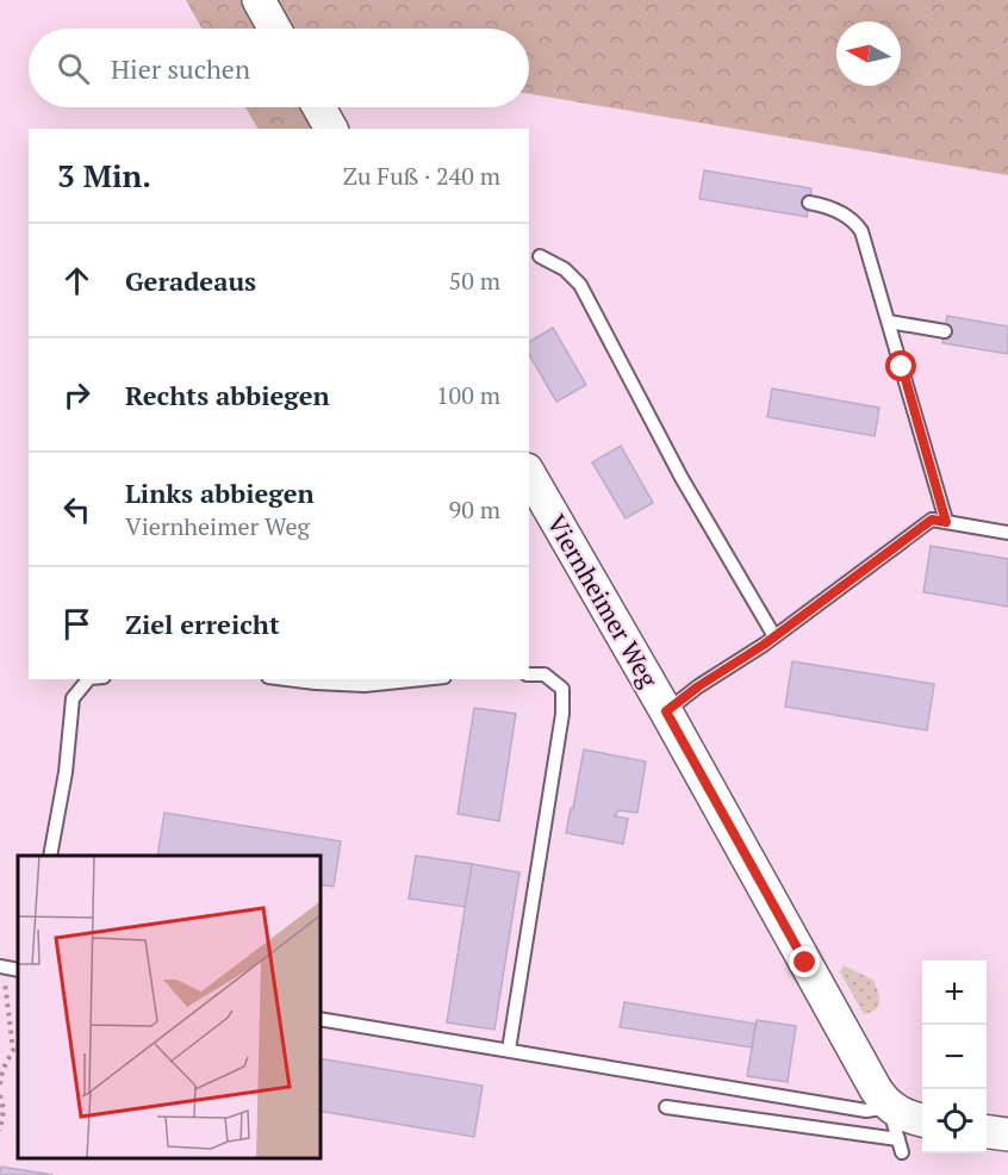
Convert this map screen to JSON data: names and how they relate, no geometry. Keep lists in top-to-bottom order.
{
  "streets": {
    "street": ["Viernheimer Weg"]
  },
  "north": "left",
  "page": {
    "search": "Hier suchen",
    "heading": ["3 Min.", "Zu Fuß · 240 m"],
    "list": [
      ["Geradeaus", "50 m"],
      ["Rechts abbiegen", "100 m"],
      ["Links abbiegen", "Viernheimer Weg", "90 m"],
      "Ziel erreicht"
    ],
    "map_buttons": ["+", "−"]
  }
}
